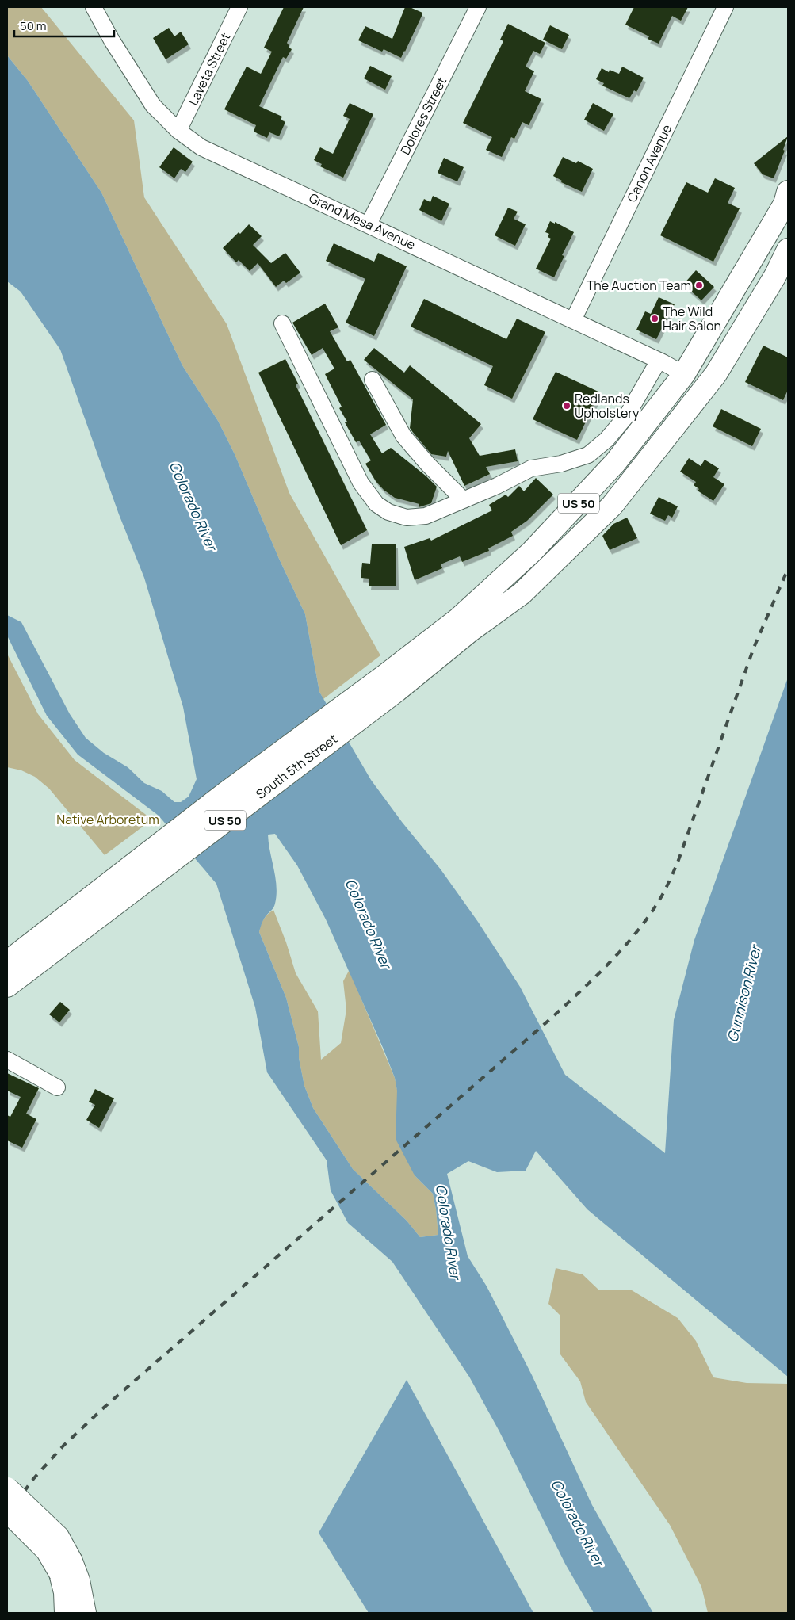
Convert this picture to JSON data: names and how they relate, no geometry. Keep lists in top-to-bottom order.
{
  "streets": {
    "highway": ["US 50", "South 5th Street"],
    "street": [
      "Laveta Street",
      "Dolores Street",
      "Canon Avenue",
      "Grand Mesa Avenue"
    ]
  },
  "crossings": [
    ["Laveta Street", "Grand Mesa Avenue"],
    ["Dolores Street", "Grand Mesa Avenue"],
    ["Canon Avenue", "Grand Mesa Avenue"],
    ["Grand Mesa Avenue", "US 50"],
    ["US 50", "South 5th Street"]
  ],
  "water": ["Colorado River", "Gunnison River"],
  "parks": ["Native Arboretum"],
  "places": ["The Auction Team", "The Wild Hair Salon", "Redlands Upholstery"],
  "scale_bar": "50 m"
}
